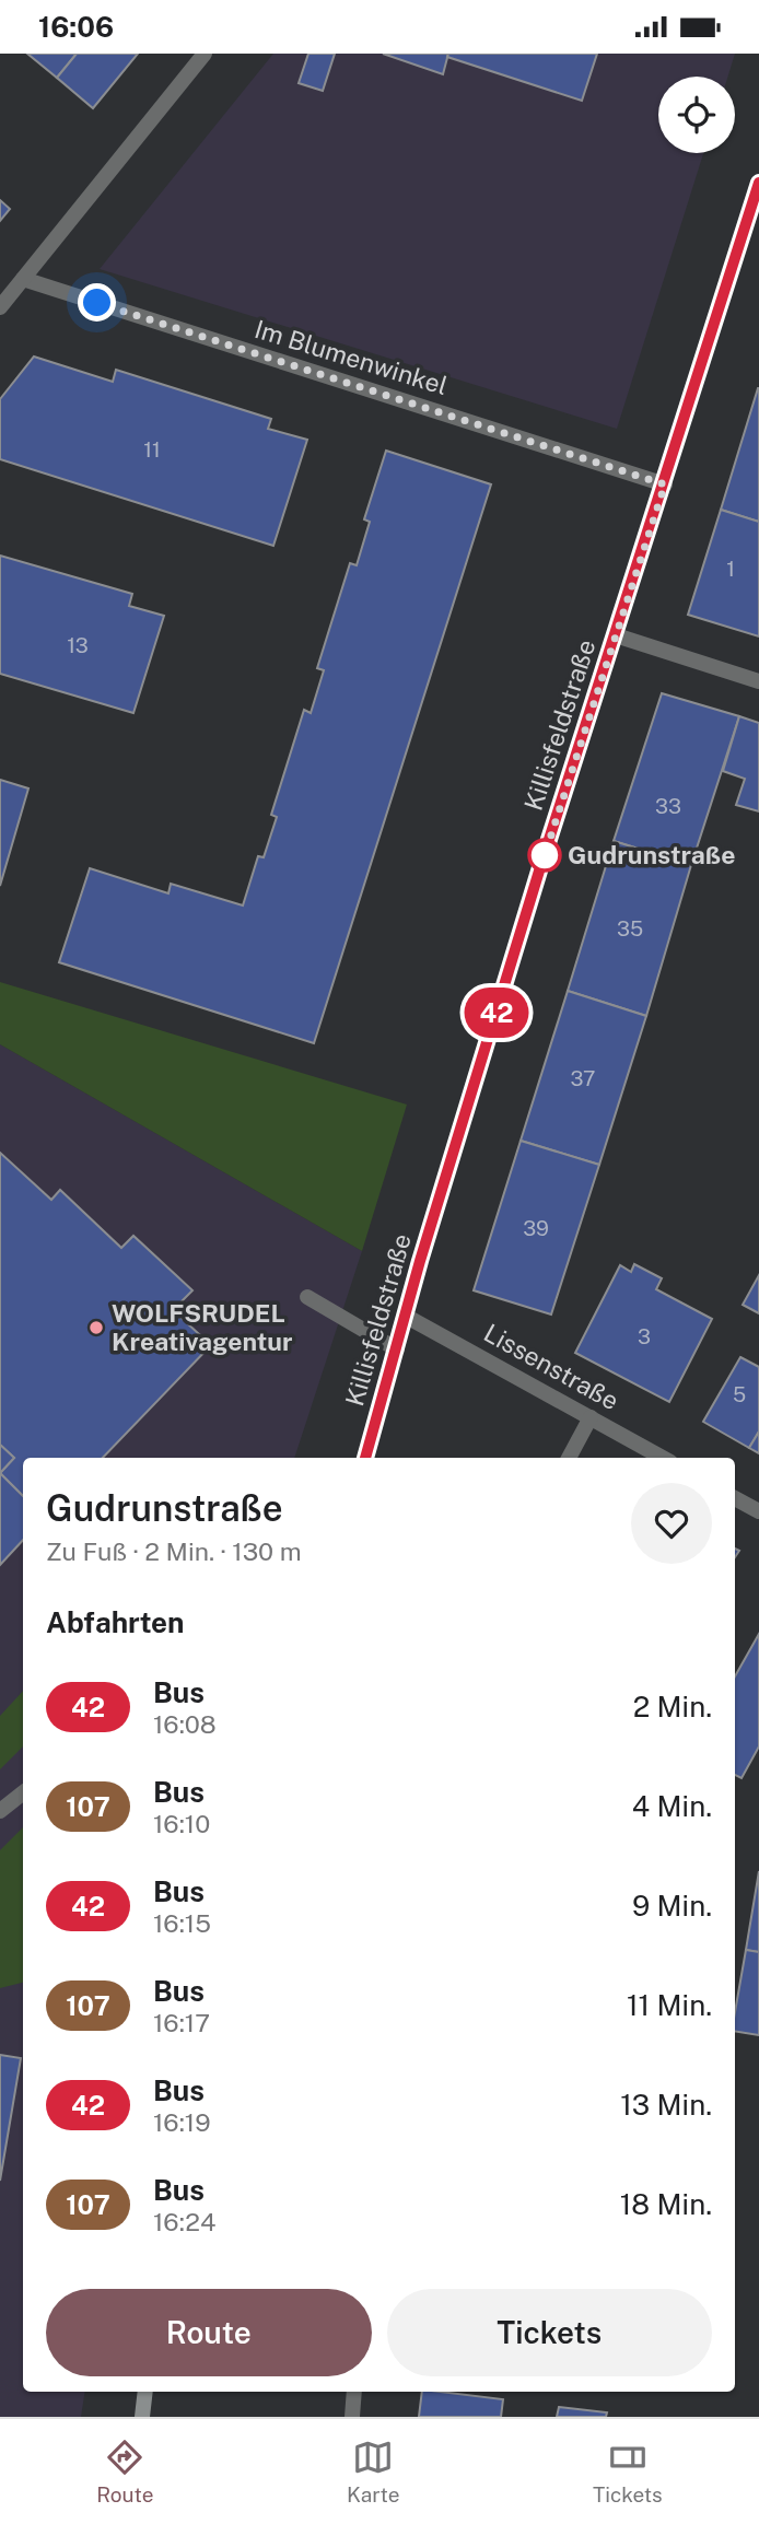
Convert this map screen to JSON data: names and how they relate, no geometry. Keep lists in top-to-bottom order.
{
  "streets": {
    "main road": ["Killisfeldstraße"],
    "street": ["Im Blumenwinkel", "Lissenstraße"]
  },
  "crossings": [
    ["Im Blumenwinkel", "Killisfeldstraße"],
    ["Killisfeldstraße", "Lissenstraße"]
  ],
  "places": ["Gudrunstraße", "WOLFSRUDEL Kreativagentur"],
  "lines": ["bus line 42"],
  "house_numbers": [
    "11",
    "1",
    "13",
    "33",
    "35",
    "37",
    "39",
    "3",
    "5"
  ],
  "page": {
    "status": "16:06",
    "on_map": "42",
    "heading": [
      ["Gudrunstraße", "Zu Fuß · 2 Min. · 130 m"],
      "Abfahrten"
    ],
    "list": [
      {
        "mark": "42",
        "name": "Bus",
        "note": "16:08",
        "value": "2 Min."
      },
      {
        "mark": "107",
        "name": "Bus",
        "note": "16:10",
        "value": "4 Min."
      },
      {
        "mark": "42",
        "name": "Bus",
        "note": "16:15",
        "value": "9 Min."
      },
      {
        "mark": "107",
        "name": "Bus",
        "note": "16:17",
        "value": "11 Min."
      },
      {
        "mark": "42",
        "name": "Bus",
        "note": "16:19",
        "value": "13 Min."
      },
      {
        "mark": "107",
        "name": "Bus",
        "note": "16:24",
        "value": "18 Min."
      }
    ],
    "buttons": ["Route", "Tickets"],
    "tabs": ["Route", "Karte", "Tickets"]
  }
}
